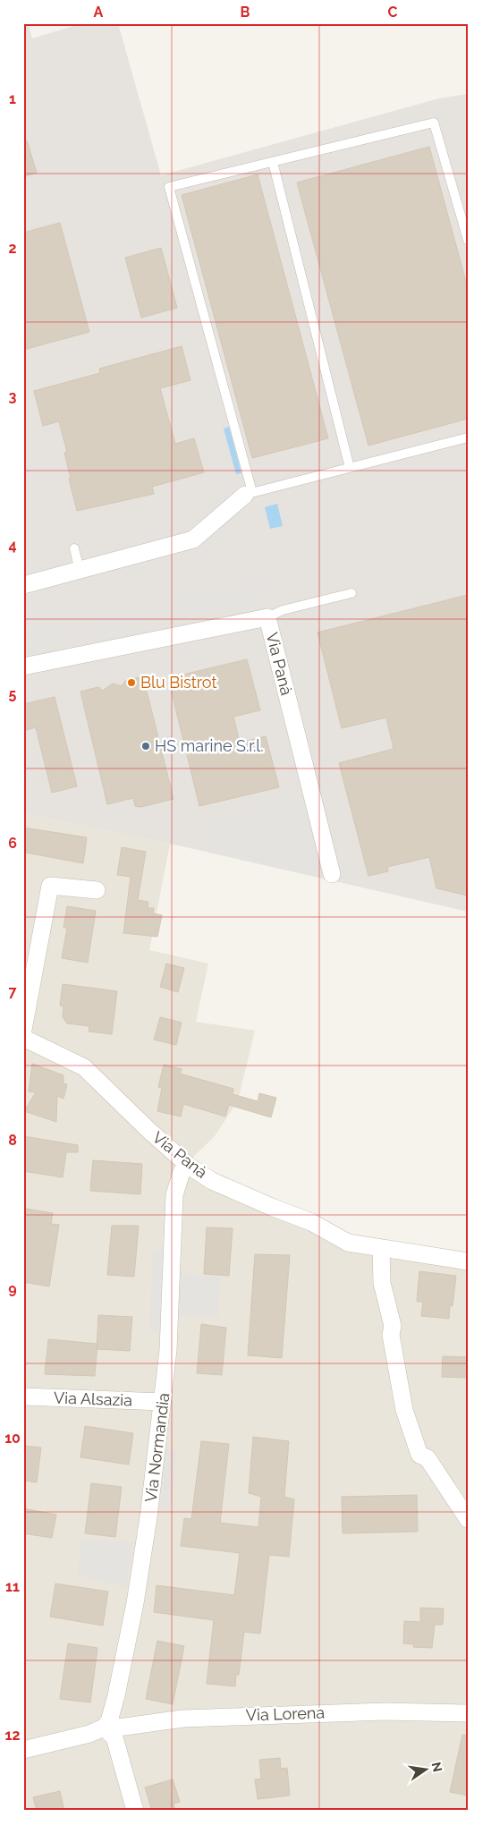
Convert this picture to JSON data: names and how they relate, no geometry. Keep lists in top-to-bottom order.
{
  "streets": {
    "street": [
      "Via Panà",
      "Via Alsazia",
      "Via Normandia",
      "Via Lorena"
    ]
  },
  "crossings": [
    ["Via Panà", "Via Normandia"],
    ["Via Alsazia", "Via Normandia"],
    ["Via Normandia", "Via Lorena"]
  ],
  "places": ["Blu Bistrot", "HS marine S.r.l."],
  "north": "right",
  "grid": {
    "columns": ["A", "B", "C"],
    "rows": [
      "1",
      "2",
      "3",
      "4",
      "5",
      "6",
      "7",
      "8",
      "9",
      "10",
      "11",
      "12"
    ]
  }
}
